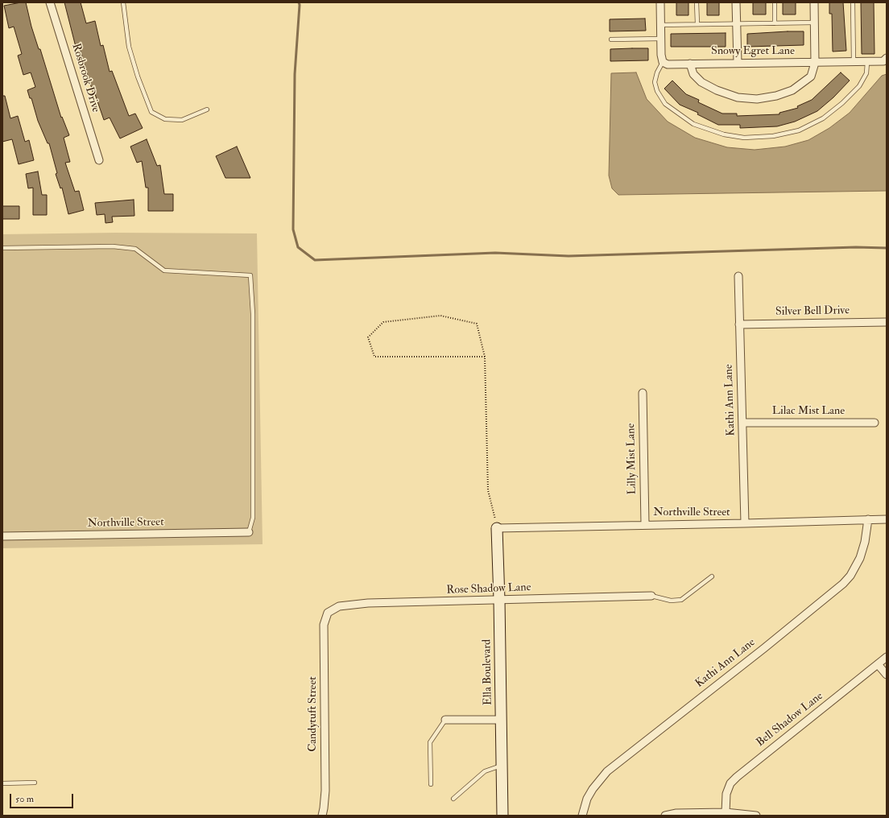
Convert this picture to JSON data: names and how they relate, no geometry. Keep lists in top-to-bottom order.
{
  "streets": {
    "street": [
      "Snowy Egret Lane",
      "Rosbrook Drive",
      "Silver Bell Drive",
      "Kathi Ann Lane",
      "Lilac Mist Lane",
      "Lilly Mist Lane",
      "Northville Street",
      "Rose Shadow Lane",
      "Ella Boulevard",
      "Candytuft Street",
      "Bell Shadow Lane"
    ]
  },
  "crossings": [
    ["Silver Bell Drive", "Kathi Ann Lane"],
    ["Kathi Ann Lane", "Lilac Mist Lane"],
    ["Kathi Ann Lane", "Northville Street"],
    ["Lilly Mist Lane", "Northville Street"],
    ["Northville Street", "Ella Boulevard"],
    ["Rose Shadow Lane", "Ella Boulevard"],
    ["Rose Shadow Lane", "Candytuft Street"]
  ],
  "scale_bar": "50 m"
}
